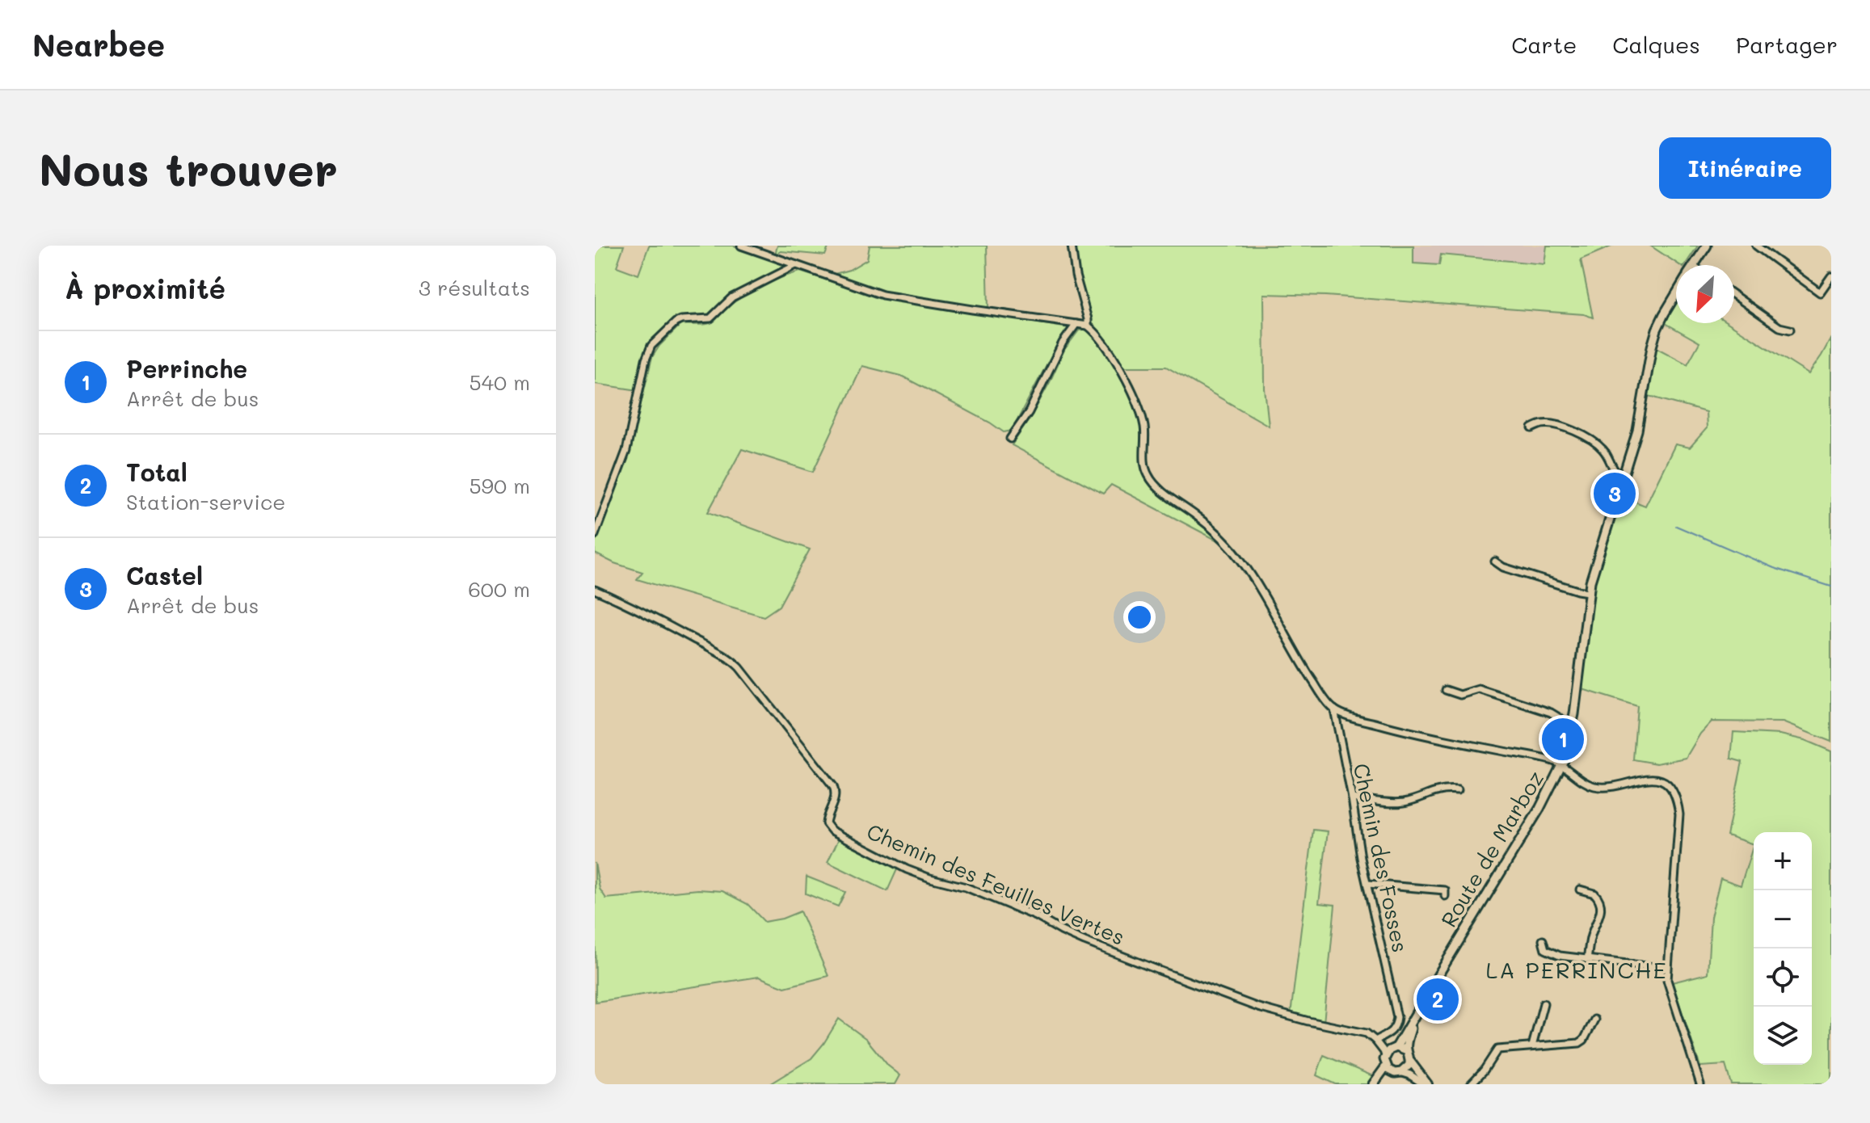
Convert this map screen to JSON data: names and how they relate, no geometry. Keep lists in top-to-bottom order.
{
  "streets": {
    "main road": ["Route de Marboz"],
    "street": ["Chemin des Fosses", "Chemin des Feuilles Vertes"]
  },
  "crossings": [
    ["Chemin des Fosses", "Chemin des Feuilles Vertes"]
  ],
  "districts": ["LA PERRINCHE"],
  "north": "bottom left",
  "page": {
    "header": "Nearbee",
    "nav": ["Carte", "Calques", "Partager"],
    "buttons": "Itinéraire",
    "title": "Nous trouver",
    "heading": ["À proximité", "3 résultats"],
    "list": [
      {
        "mark": "1",
        "name": "Perrinche",
        "note": "Arrêt de bus",
        "value": "540 m"
      },
      {
        "mark": "2",
        "name": "Total",
        "note": "Station-service",
        "value": "590 m"
      },
      {
        "mark": "3",
        "name": "Castel",
        "note": "Arrêt de bus",
        "value": "600 m"
      }
    ],
    "pins": ["3", "1", "2"],
    "map_buttons": ["+", "−"]
  }
}
